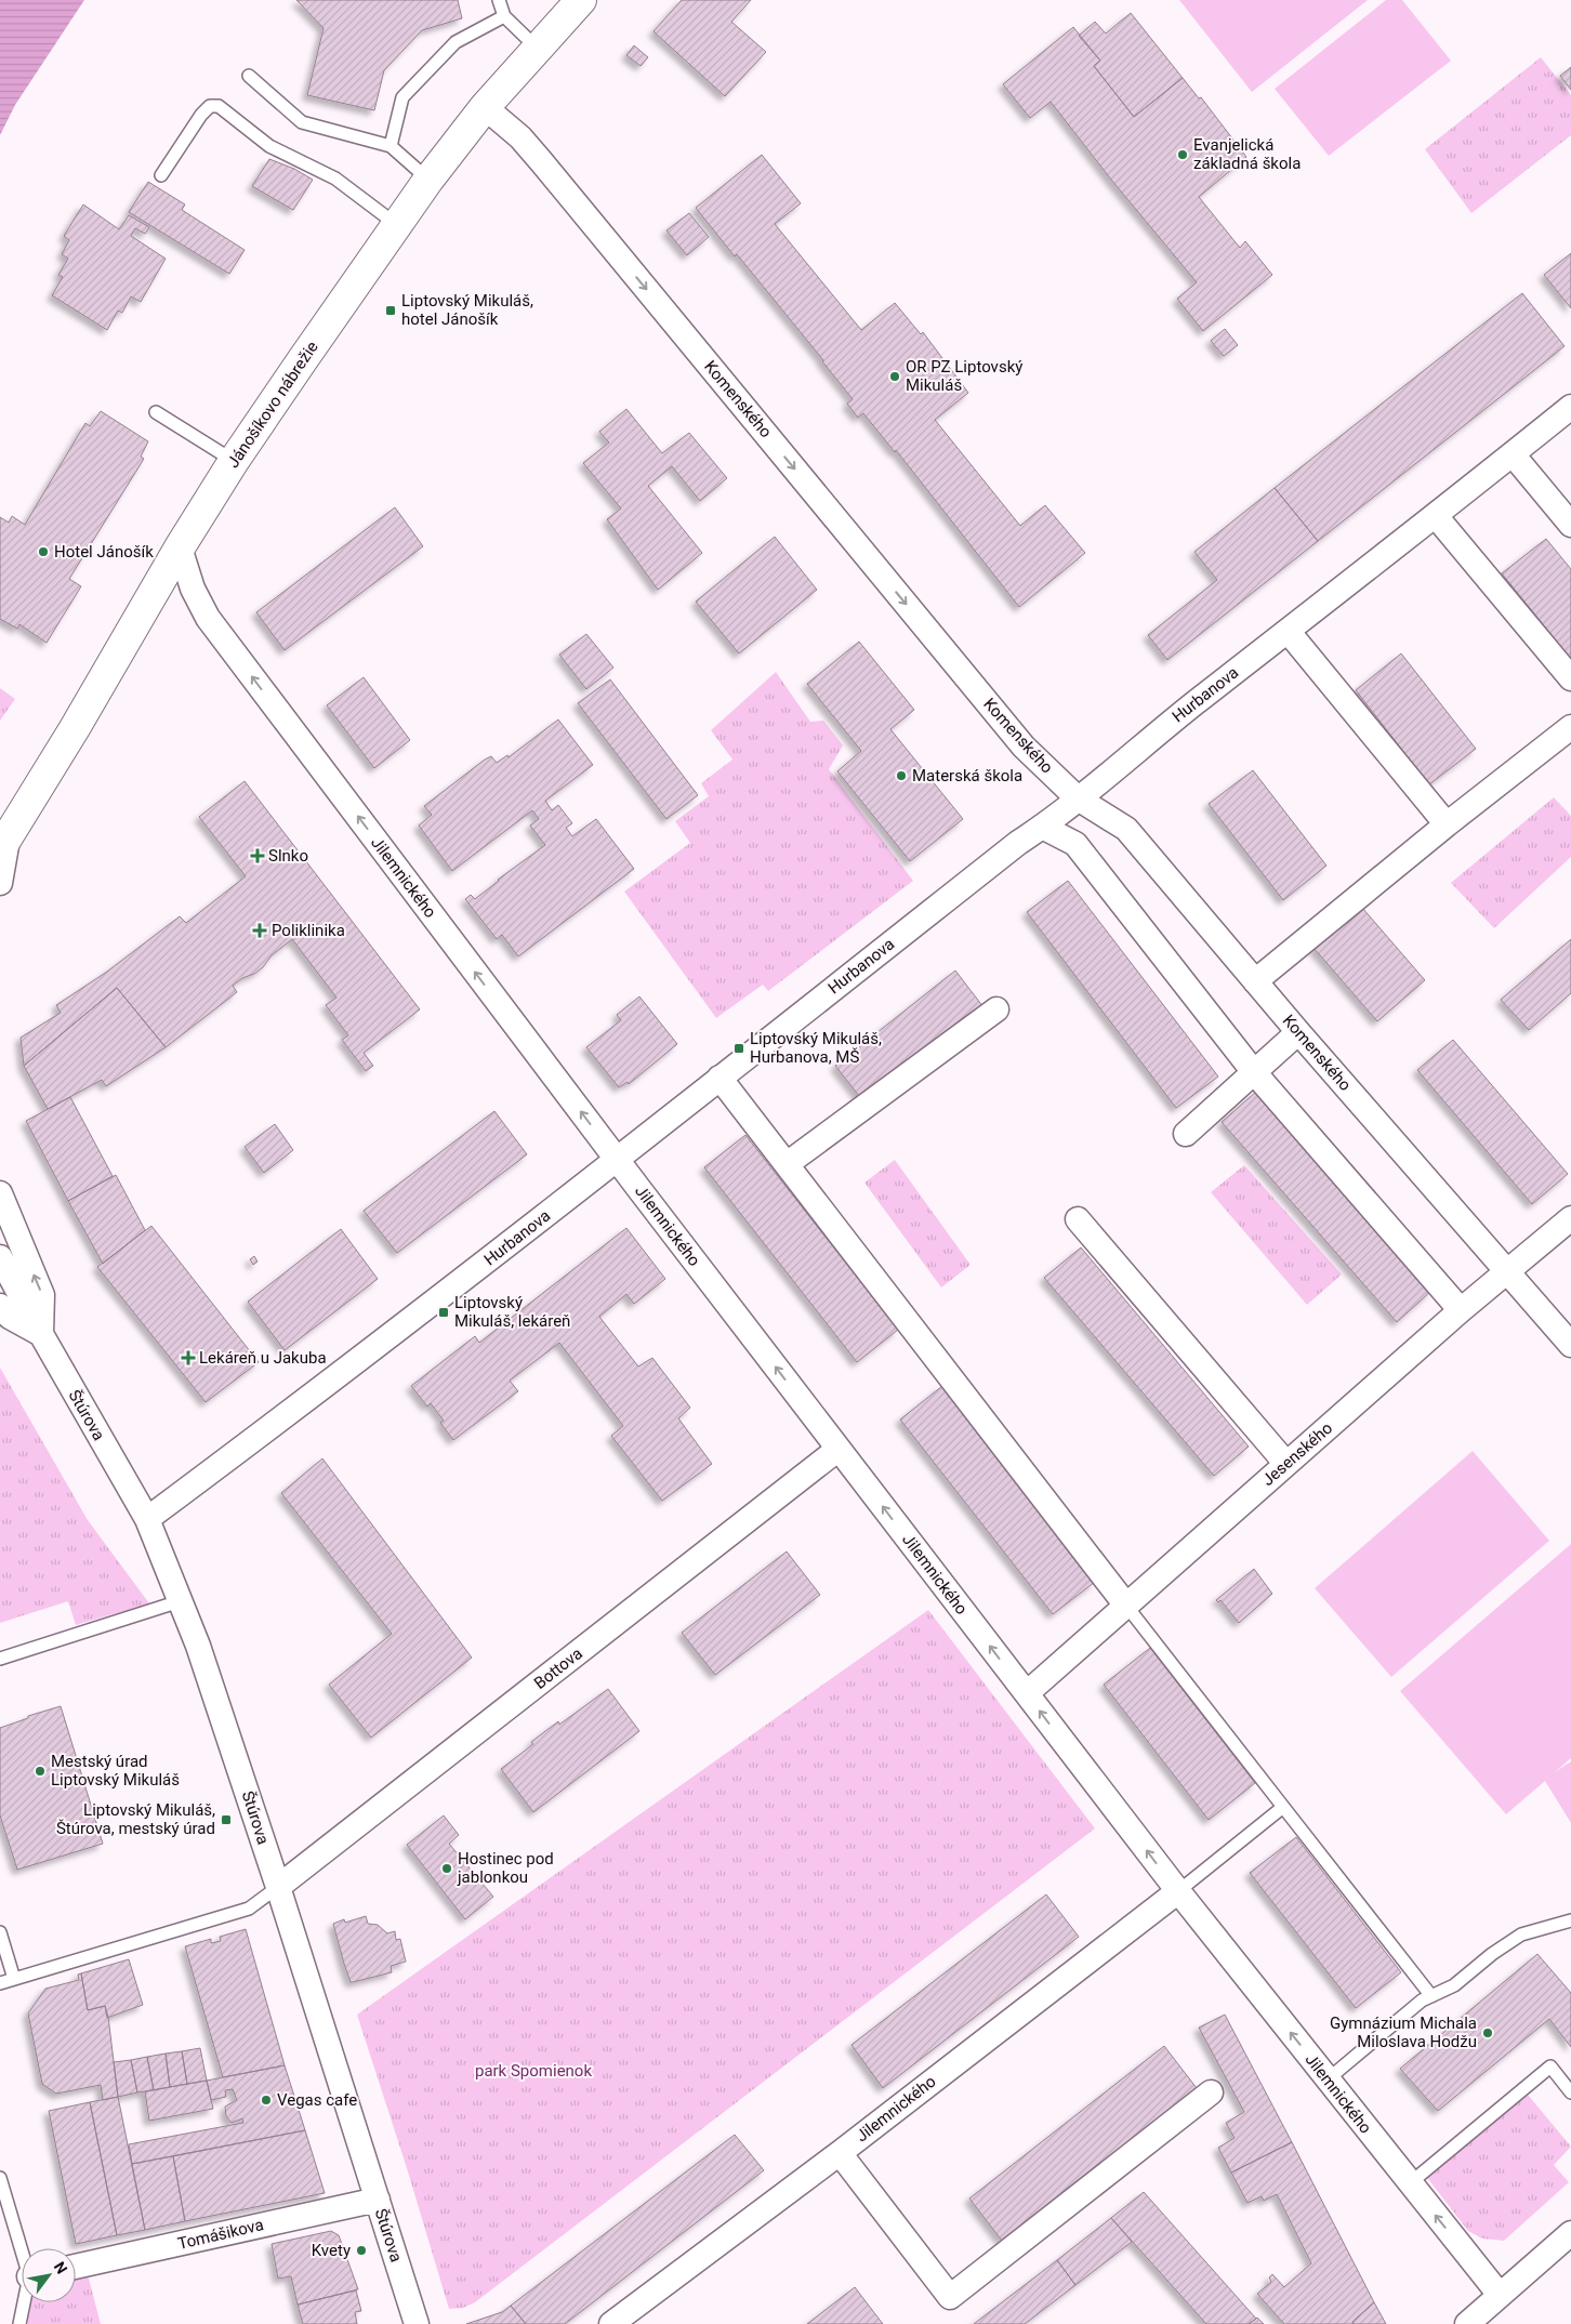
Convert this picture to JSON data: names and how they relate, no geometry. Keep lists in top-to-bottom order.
{
  "streets": {
    "main road": ["Jánošíkovo nábrežie"],
    "street": [
      "Komenského",
      "Hurbanova",
      "Jilemnického",
      "Štúrova",
      "Jesenského",
      "Bottova",
      "Tomášikova"
    ]
  },
  "crossings": [
    ["Komenského", "Jánošíkovo nábrežie"],
    ["Komenského", "Hurbanova"],
    ["Komenského", "Jesenského"],
    ["Jánošíkovo nábrežie", "Jilemnického"],
    ["Hurbanova", "Jilemnického"],
    ["Hurbanova", "Štúrova"],
    ["Jilemnického", "Jesenského"],
    ["Jilemnického", "Bottova"],
    ["Štúrova", "Bottova"],
    ["Štúrova", "Tomášikova"]
  ],
  "one_way": ["Komenského"],
  "parks": ["park Spomienok"],
  "places": {
    "other": [
      "Evanjelická základná škola",
      "OR PZ Liptovský Mikuláš",
      "Hotel Jánošík",
      "Materská škola",
      "Mestský úrad Liptovský Mikuláš",
      "Hostinec pod jablonkou",
      "Gymnázium Michala Miloslava Hodžu",
      "Vegas cafe",
      "Kvety"
    ],
    "transit": [
      "Liptovský Mikuláš, hotel Jánošík",
      "Liptovský Mikuláš, Hurbanova, MŠ",
      "Liptovský Mikuláš, lekáreň",
      "Liptovský Mikuláš, Štúrova, mestský úrad"
    ],
    "health": ["Slnko", "Poliklinika", "Lekáreň u Jakuba"]
  },
  "north": "top right"
}
